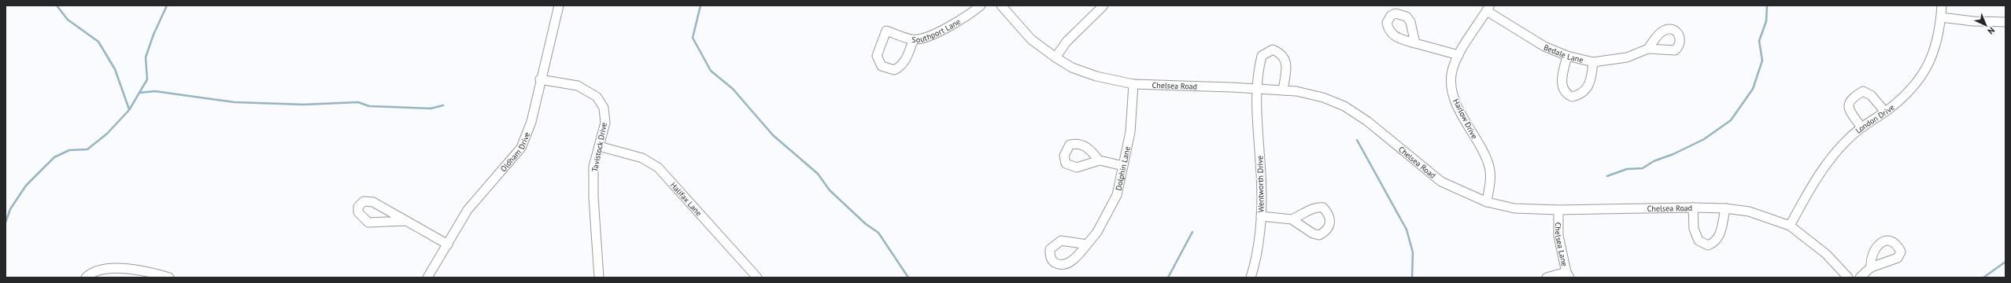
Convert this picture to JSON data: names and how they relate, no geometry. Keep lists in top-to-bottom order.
{
  "streets": {
    "street": [
      "Southport Lane",
      "Bedale Lane",
      "Chelsea Road",
      "Harlow Drive",
      "London Drive",
      "Tavistock Drive",
      "Oldham Drive",
      "Dolphin Lane",
      "Wentworth Drive",
      "Halifax Lane",
      "Chelsea Lane"
    ]
  },
  "crossings": [
    ["Bedale Lane", "Harlow Drive"],
    ["Chelsea Road", "Harlow Drive"],
    ["Chelsea Road", "London Drive"],
    ["Chelsea Road", "Dolphin Lane"],
    ["Chelsea Road", "Wentworth Drive"],
    ["Chelsea Road", "Chelsea Lane"],
    ["Tavistock Drive", "Oldham Drive"],
    ["Tavistock Drive", "Halifax Lane"]
  ],
  "north": "bottom right"
}
